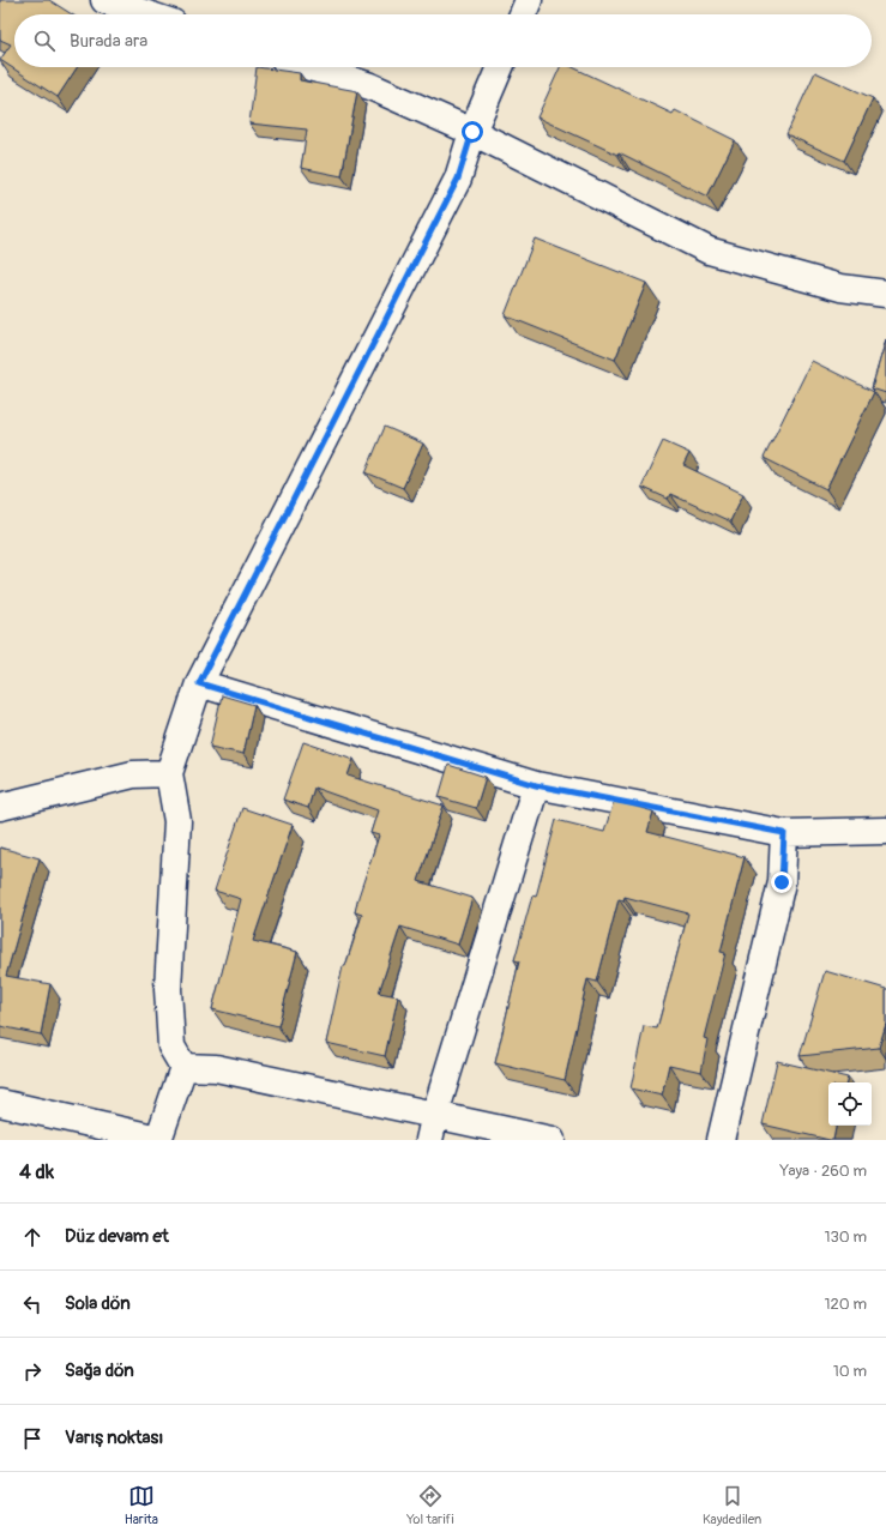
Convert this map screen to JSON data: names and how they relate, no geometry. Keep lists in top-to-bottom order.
{
  "page": {
    "search": "Burada ara",
    "heading": ["4 dk", "Yaya · 260 m"],
    "list": [
      ["Düz devam et", "130 m"],
      ["Sola dön", "120 m"],
      ["Sağa dön", "10 m"],
      "Varış noktası"
    ],
    "nav": ["Harita", "Yol tarifi", "Kaydedilen"]
  }
}
